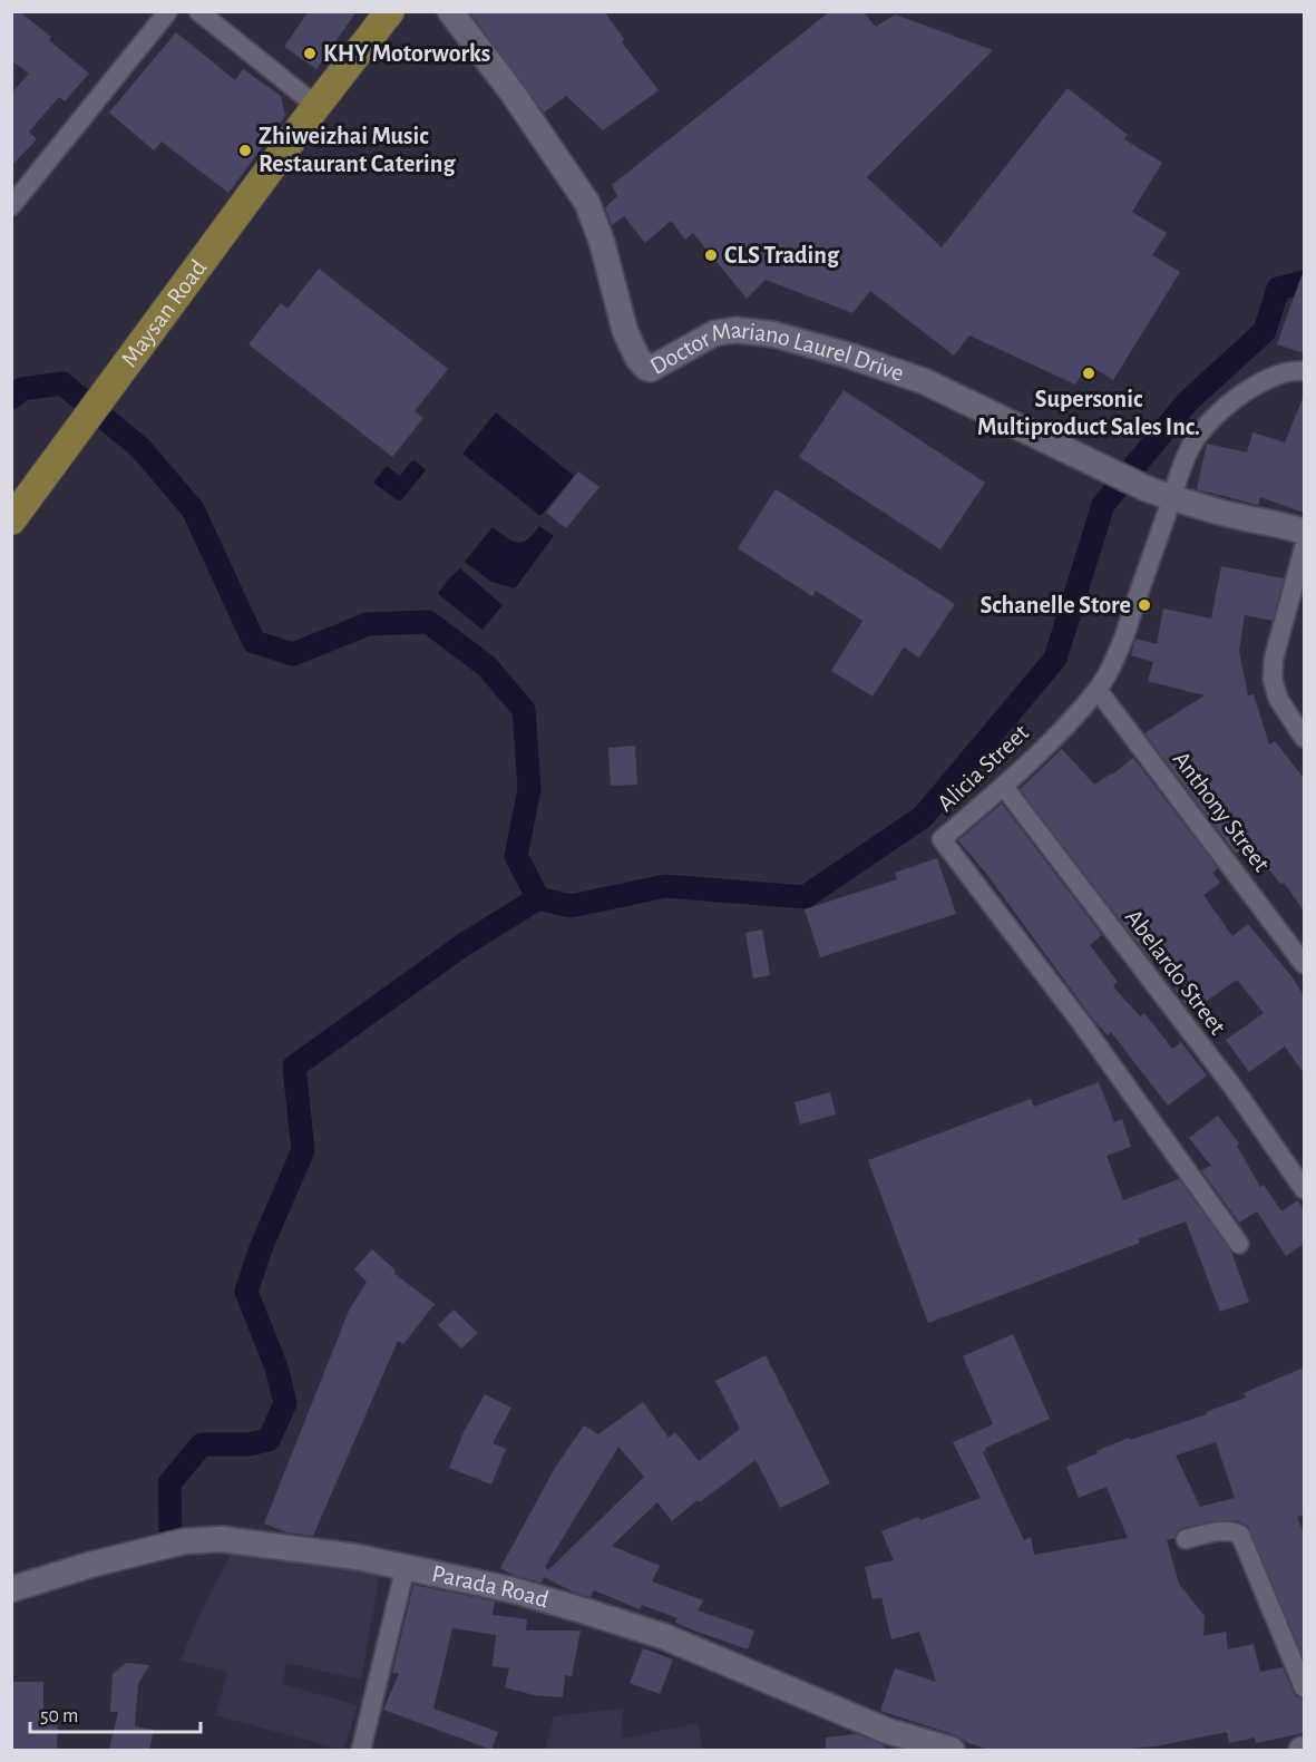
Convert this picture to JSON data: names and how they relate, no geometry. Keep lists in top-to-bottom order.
{
  "streets": {
    "main road": ["Maysan Road"],
    "street": [
      "Doctor Mariano Laurel Drive",
      "Alicia Street",
      "Anthony Street",
      "Abelardo Street",
      "Parada Road"
    ]
  },
  "crossings": [
    ["Doctor Mariano Laurel Drive", "Alicia Street"],
    ["Alicia Street", "Anthony Street"],
    ["Alicia Street", "Abelardo Street"]
  ],
  "places": [
    "KHY Motorworks",
    "Zhiweizhai Music Restaurant Catering",
    "CLS Trading",
    "Supersonic Multiproduct Sales Inc.",
    "Schanelle Store"
  ],
  "scale_bar": "50 m"
}
